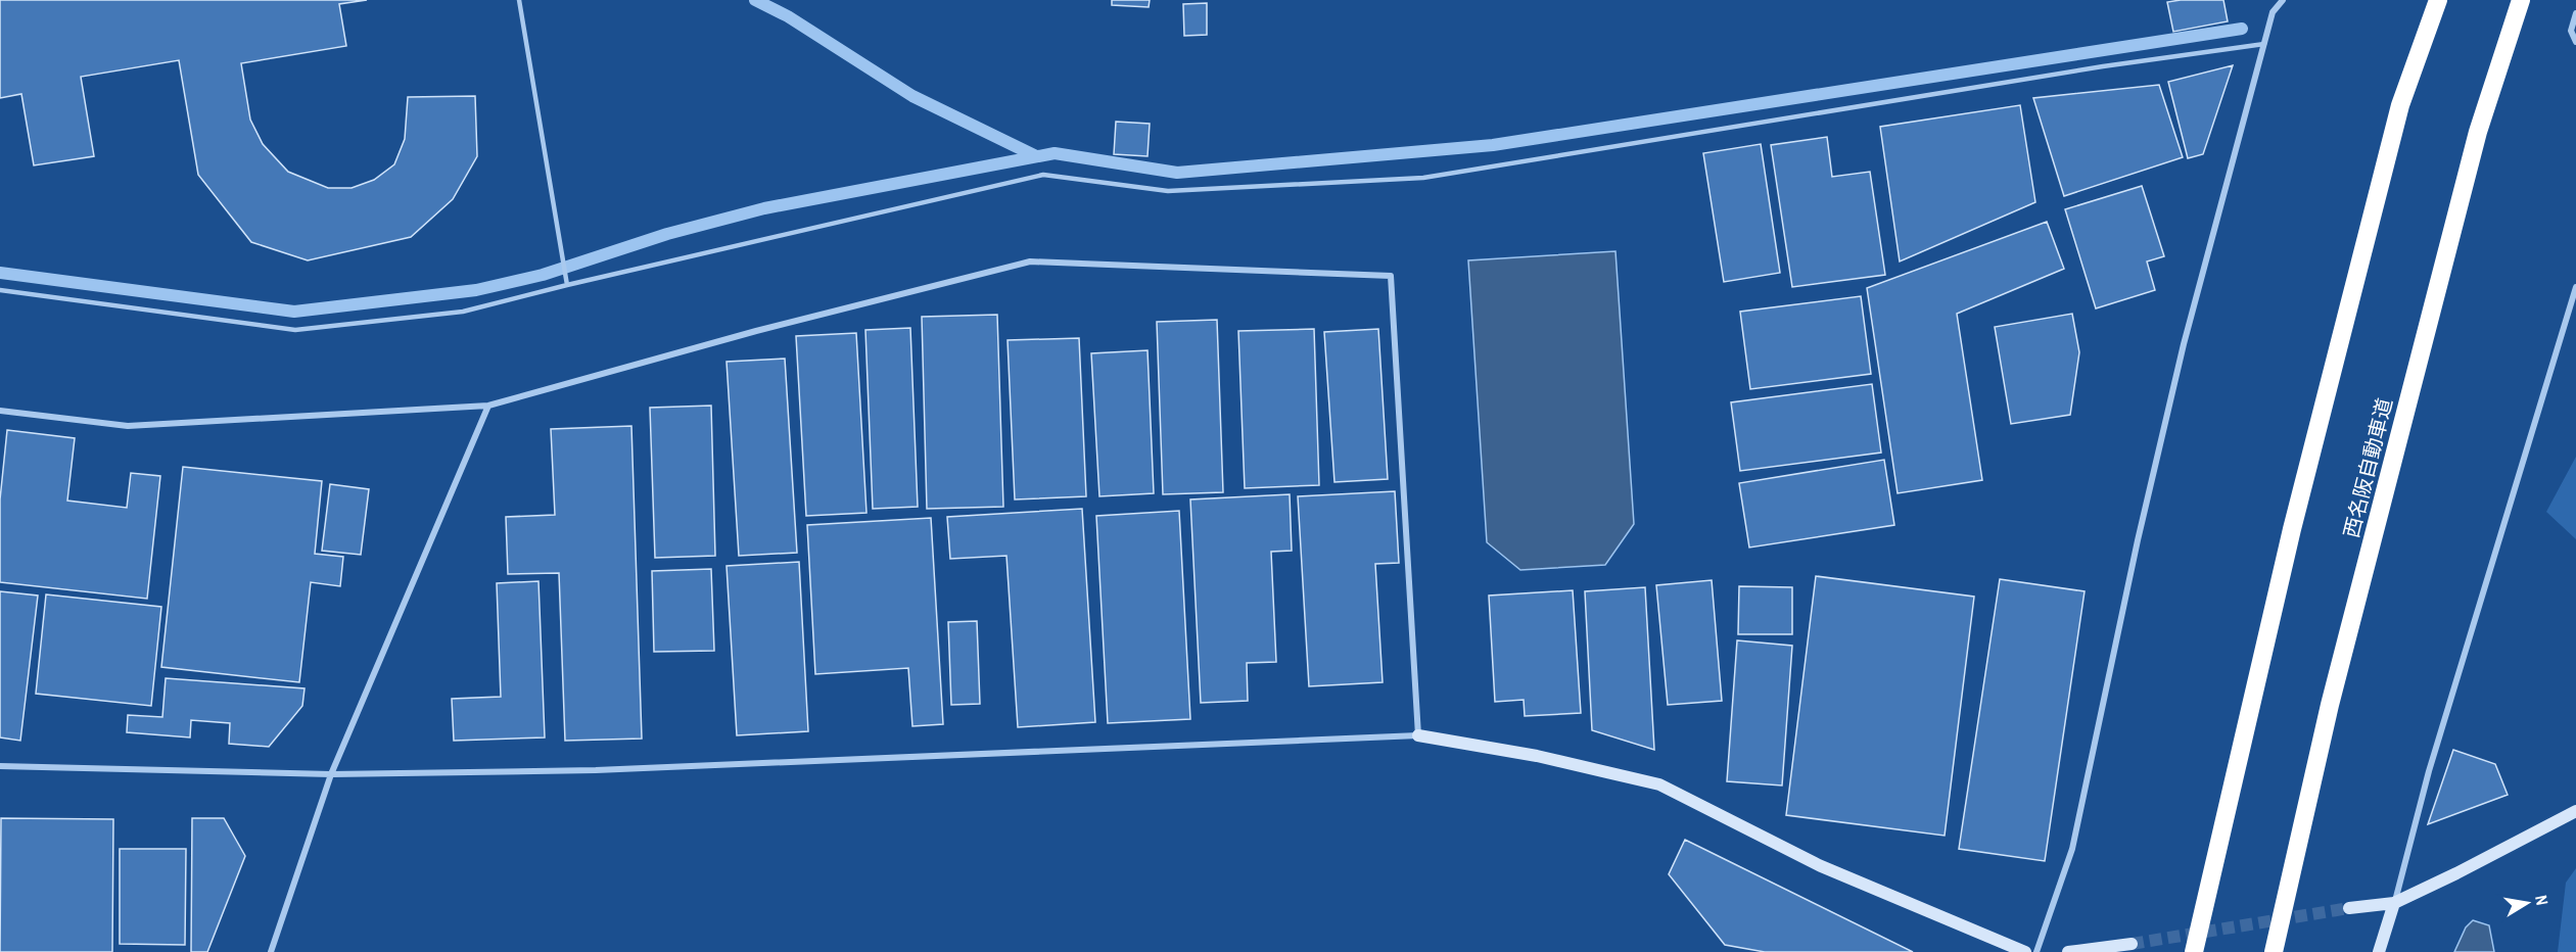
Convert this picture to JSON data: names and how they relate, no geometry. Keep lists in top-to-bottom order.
{
  "streets": {
    "highway": ["西名阪自動車道"]
  },
  "north": "right"
}
